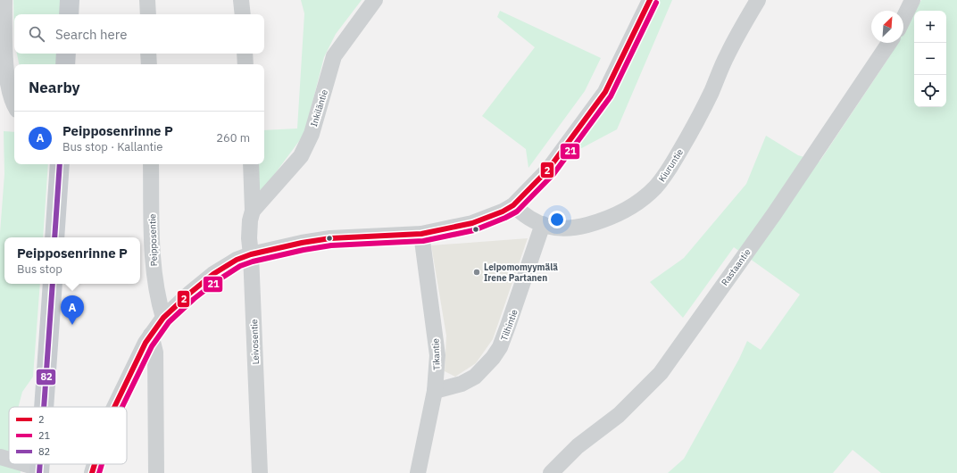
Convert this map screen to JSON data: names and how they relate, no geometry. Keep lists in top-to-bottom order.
{
  "streets": {
    "street": [
      "Inkiläntie",
      "Kiuruntie",
      "Peipposentie",
      "Rastaantie",
      "Tilhintie",
      "Leivosentie",
      "Tikantie"
    ]
  },
  "crossings": [
    ["Inkiläntie", "Leivosentie"],
    ["Kiuruntie", "Tilhintie"],
    ["Tilhintie", "Tikantie"]
  ],
  "places": ["Leipomomyymälä Irene Partanen"],
  "lines": ["transit line 2", "transit line 21", "transit line 82"],
  "legend": ["2", "21", "82"],
  "north": "top right",
  "page": {
    "map_buttons": ["+", "−"],
    "search": "Search here",
    "heading": "Nearby",
    "list": [
      {
        "mark": "A",
        "name": "Peipposenrinne P",
        "note": "Bus stop · Kallantie",
        "value": "260 m"
      }
    ],
    "popup": ["Peipposenrinne P", "Bus stop"],
    "pins": "A"
  }
}
